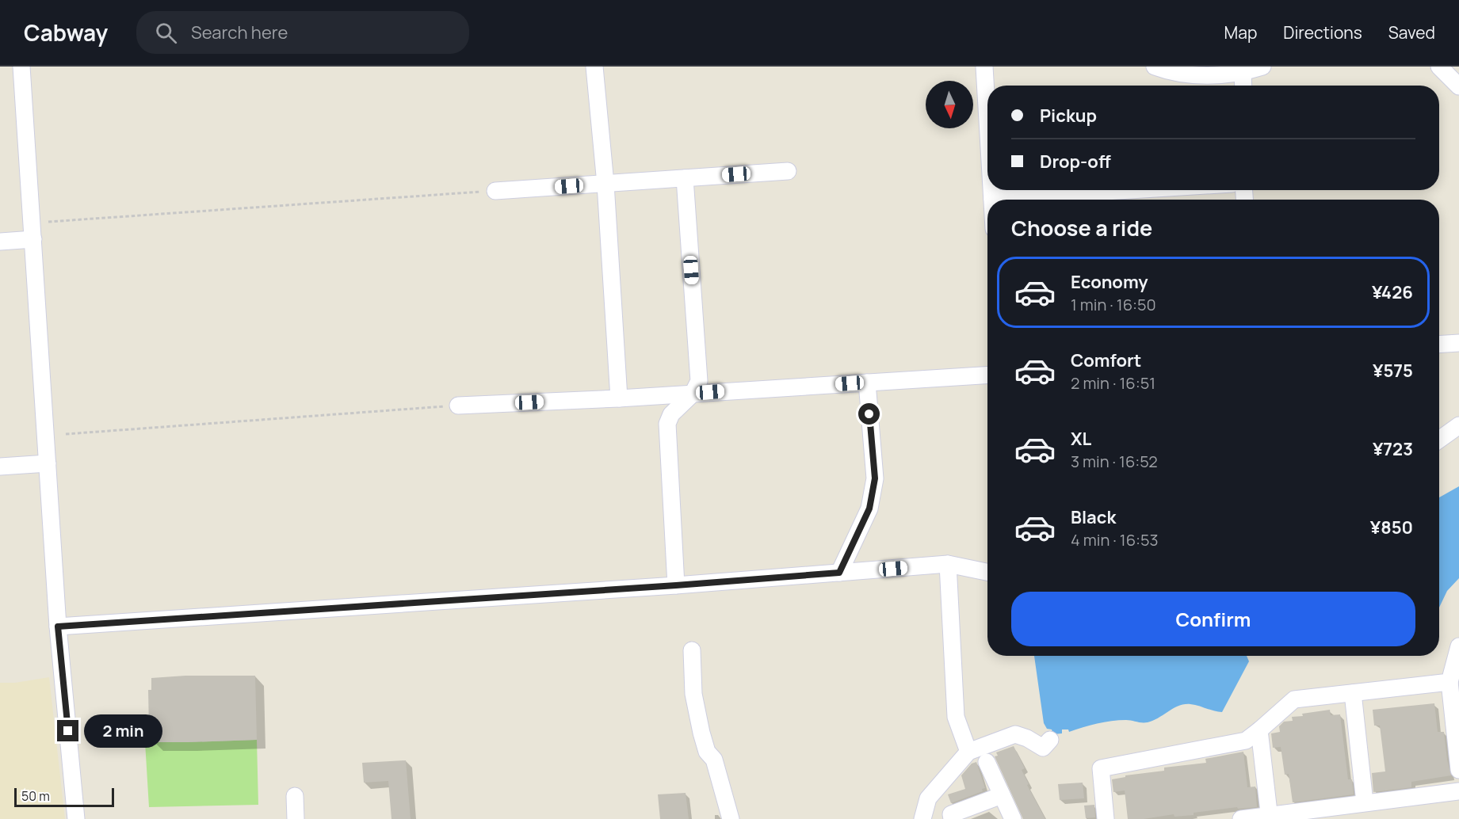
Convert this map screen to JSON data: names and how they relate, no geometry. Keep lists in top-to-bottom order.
{
  "scale_bar": "50 m",
  "north": "bottom",
  "page": {
    "header": "Cabway",
    "search": "Search here",
    "nav": ["Map", "Directions", "Saved"],
    "banner": ["Pickup", "Drop-off"],
    "heading": "Choose a ride",
    "list": [
      {
        "name": "Economy",
        "note": "1 min · 16:50",
        "value": "¥426"
      },
      {
        "name": "Comfort",
        "note": "2 min · 16:51",
        "value": "¥575"
      },
      {
        "name": "XL",
        "note": "3 min · 16:52",
        "value": "¥723"
      },
      {
        "name": "Black",
        "note": "4 min · 16:53",
        "value": "¥850"
      }
    ],
    "buttons": "Confirm",
    "bubble": "2 min",
    "scale": "50 m"
  }
}
